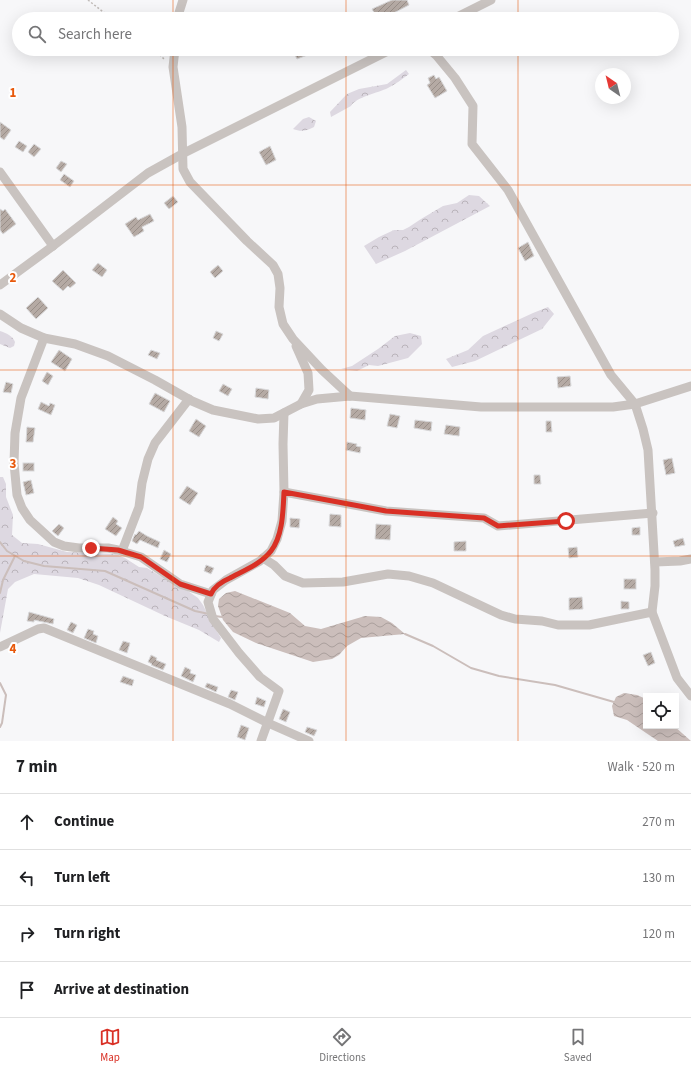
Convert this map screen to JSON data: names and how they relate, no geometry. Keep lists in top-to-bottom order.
{
  "north": "top left",
  "page": {
    "search": "Search here",
    "heading": ["7 min", "Walk · 520 m"],
    "list": [
      ["Continue", "270 m"],
      ["Turn left", "130 m"],
      ["Turn right", "120 m"],
      "Arrive at destination"
    ],
    "nav": ["Map", "Directions", "Saved"]
  },
  "grid": {
    "rows": [
      "1",
      "2",
      "3",
      "4"
    ]
  }
}
